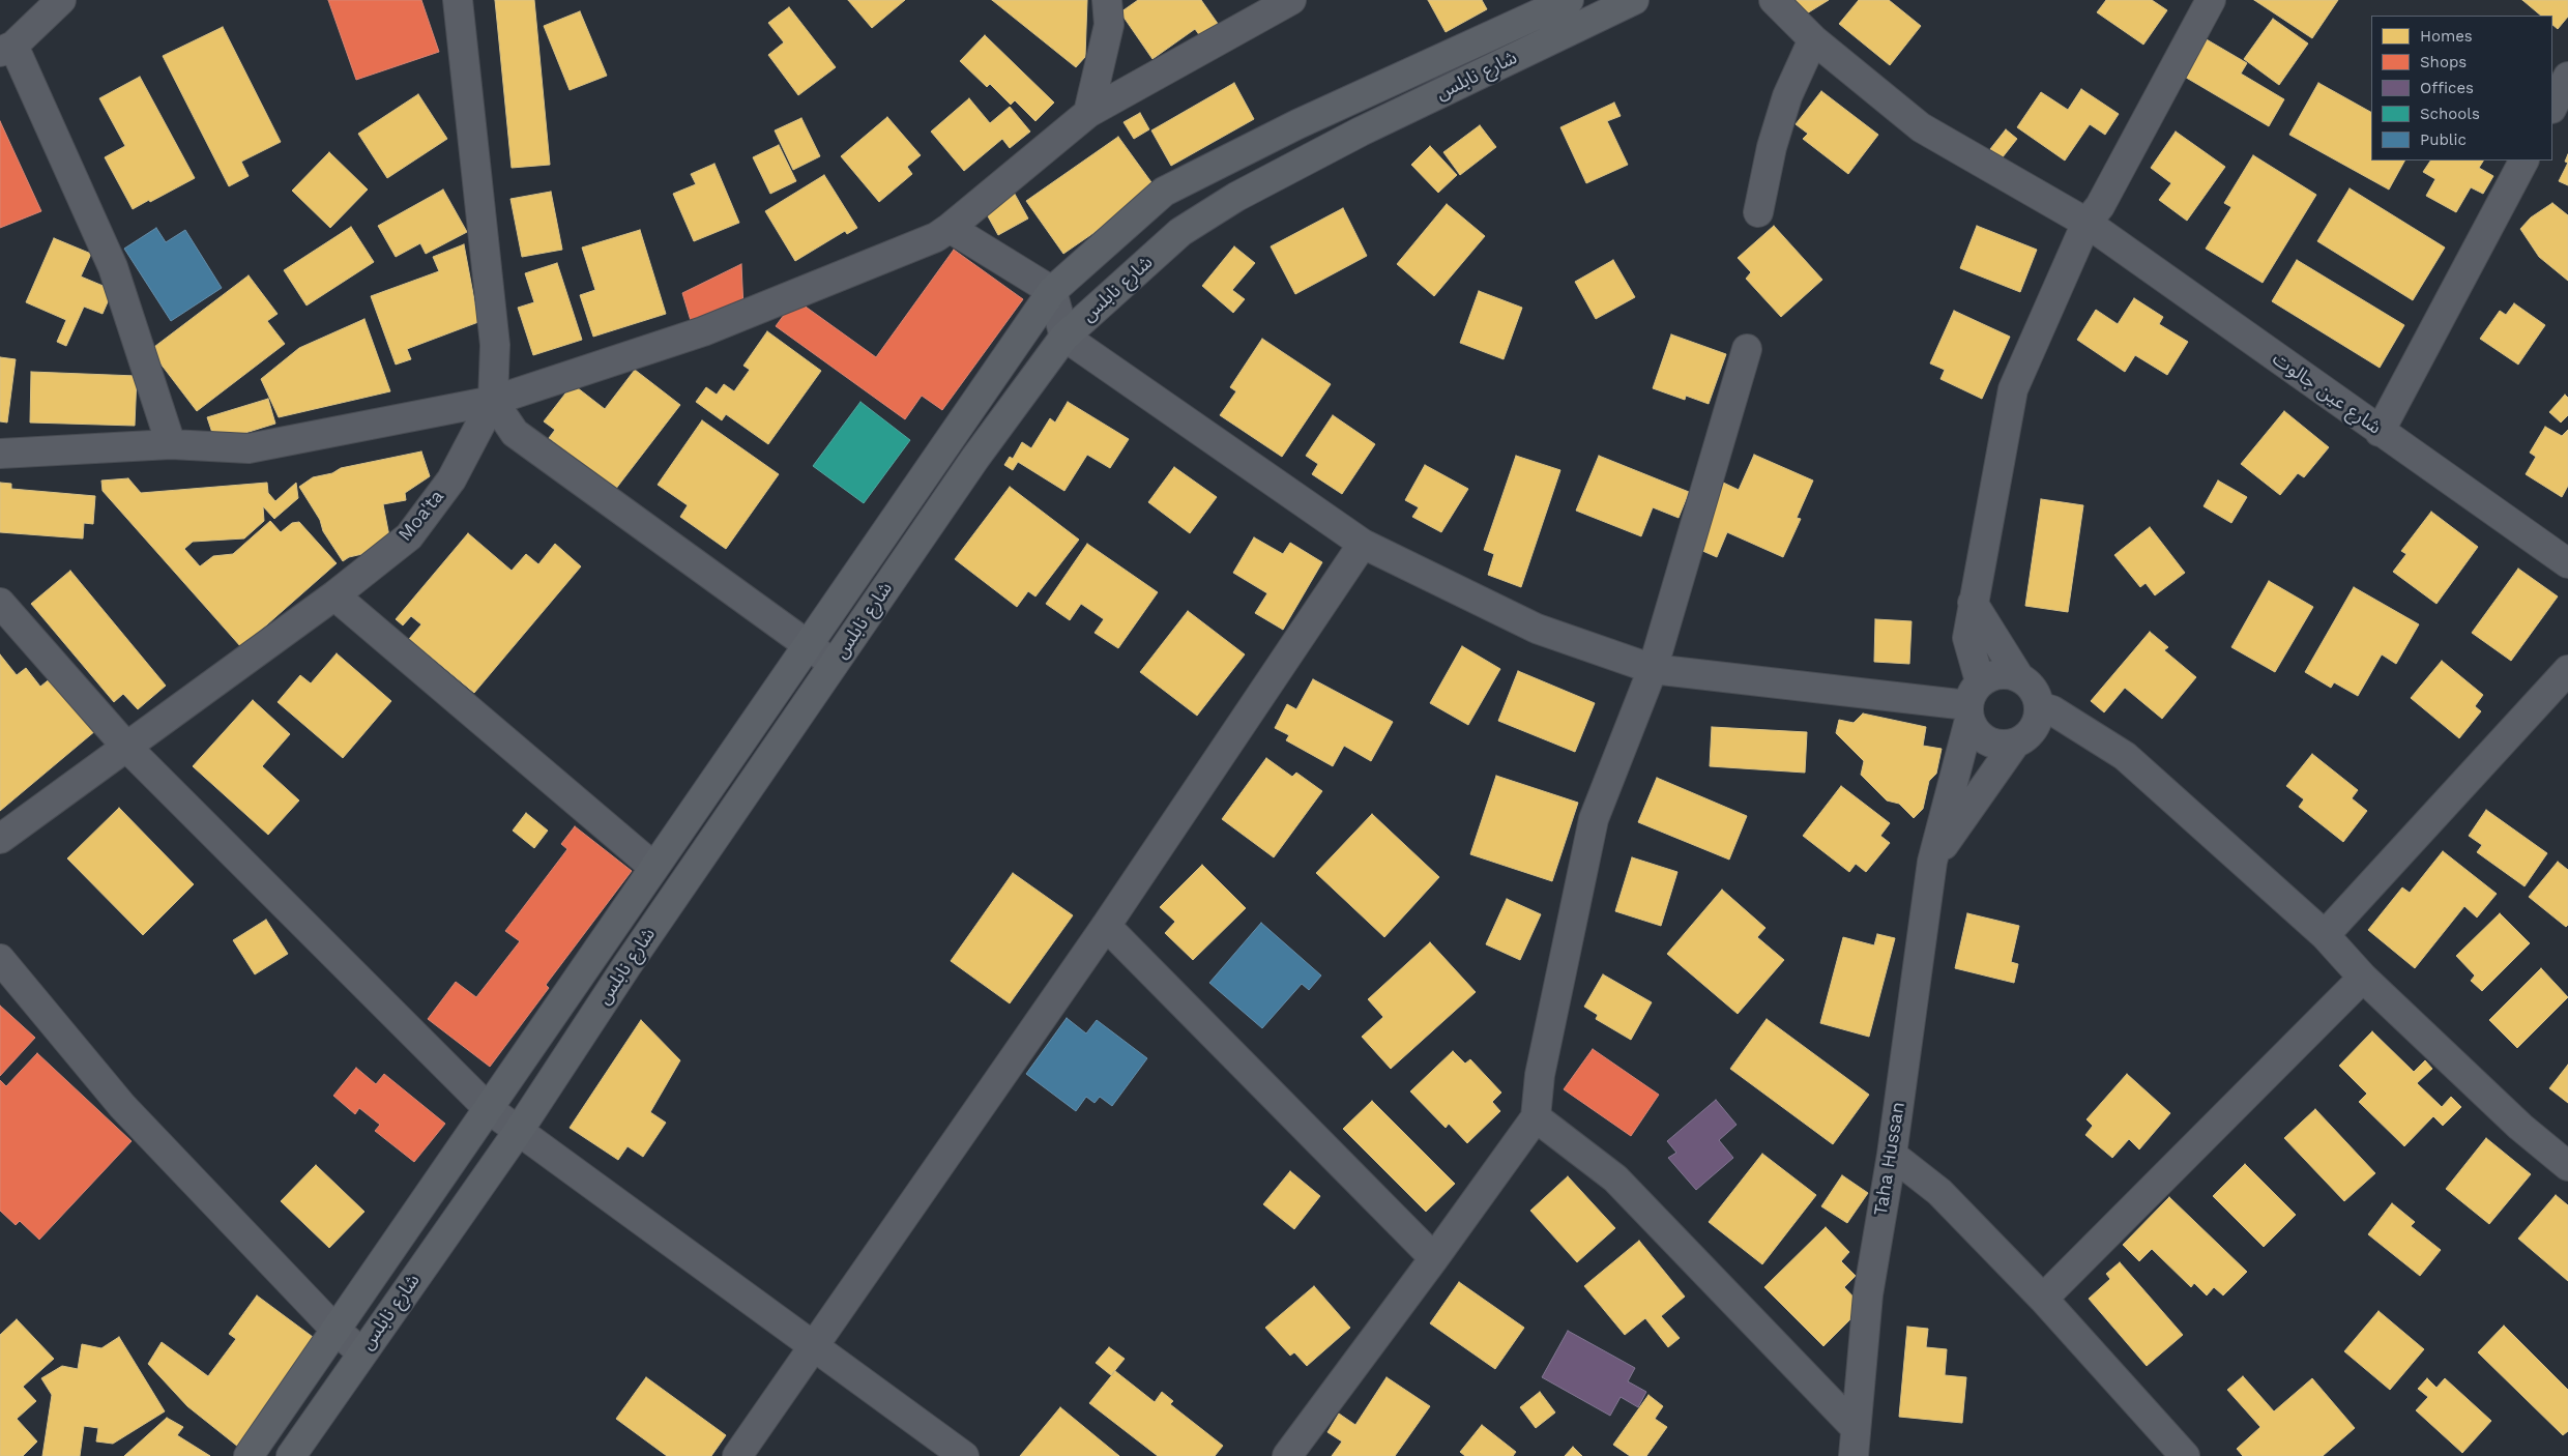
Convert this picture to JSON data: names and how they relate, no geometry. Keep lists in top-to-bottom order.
{
  "streets": {
    "main road": ["شارع نابلس"],
    "street": ["شارع عين جالوت", "Moa'ta", "Taha Hussan"]
  },
  "legend": [
    "Homes",
    "Shops",
    "Offices",
    "Schools",
    "Public"
  ]
}
